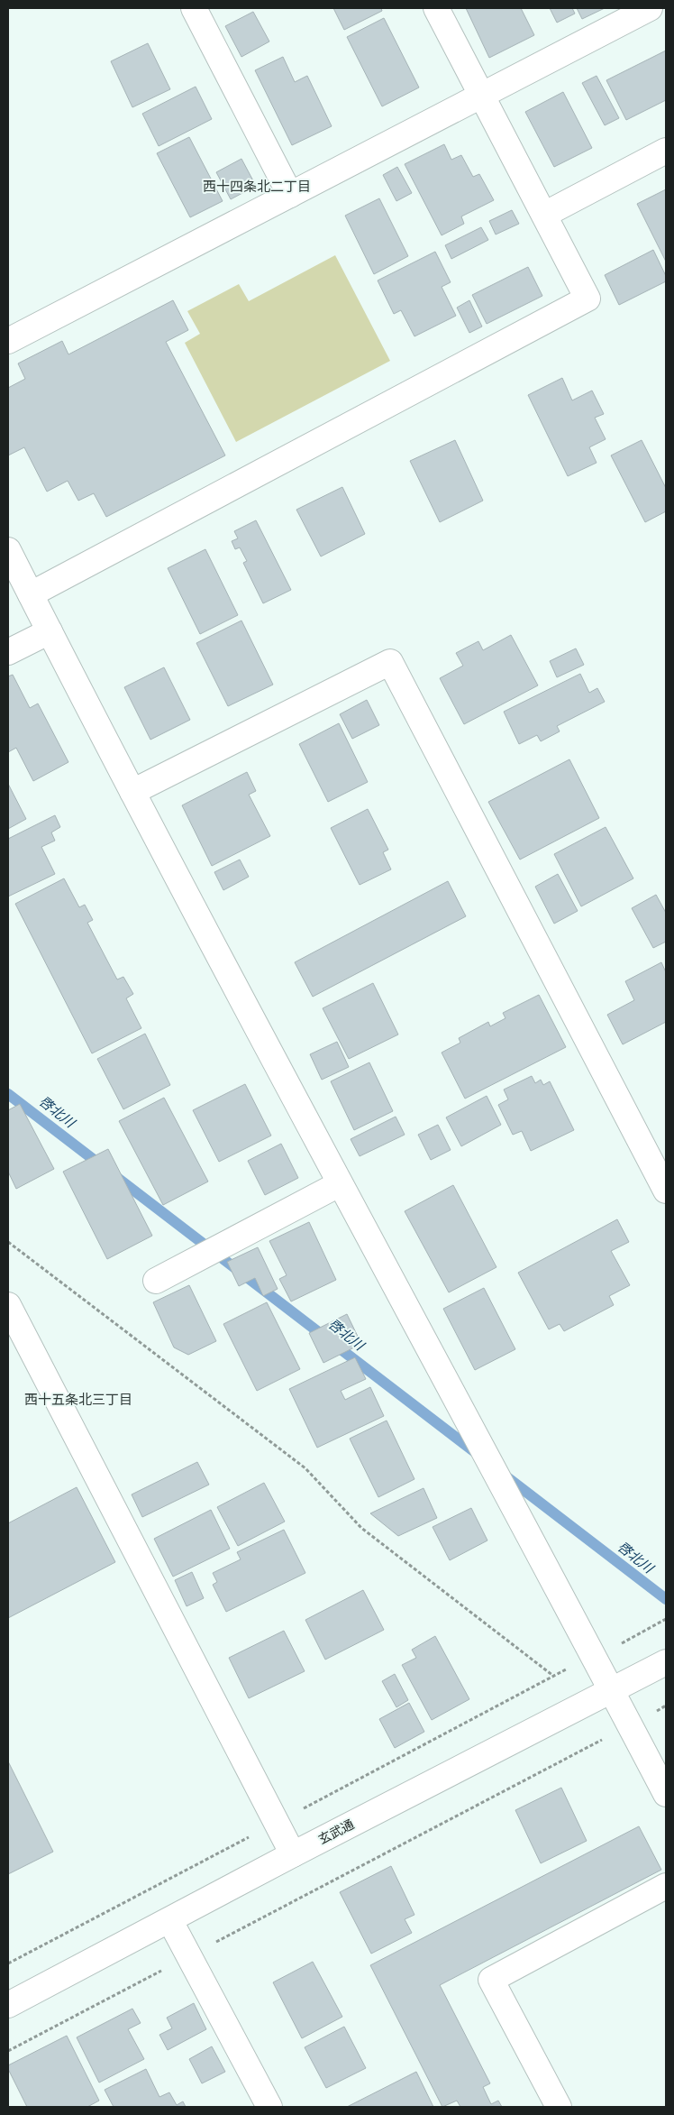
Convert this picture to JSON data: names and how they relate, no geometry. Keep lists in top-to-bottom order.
{
  "streets": {
    "street": ["玄武通"]
  },
  "districts": ["西十四条北二丁目", "西十五条北三丁目"],
  "water": ["啓北川"]
}
